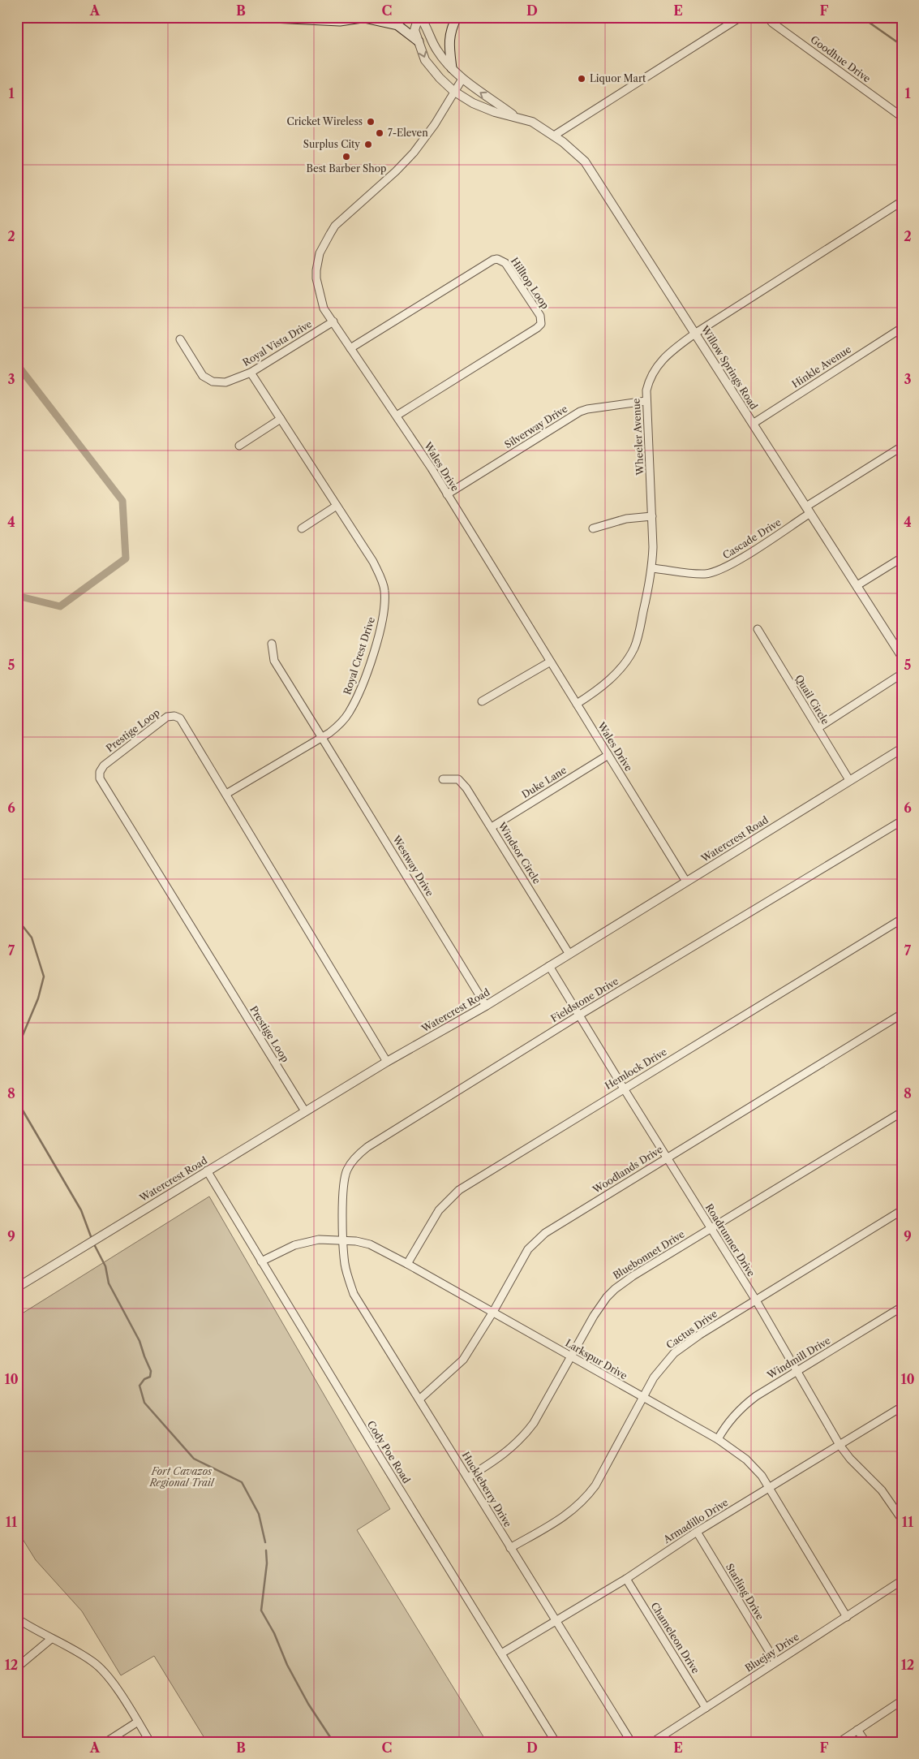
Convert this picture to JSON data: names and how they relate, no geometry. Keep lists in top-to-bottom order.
{
  "streets": {
    "street": [
      "Goodhue Drive",
      "Hilltop Loop",
      "Royal Vista Drive",
      "Hinkle Avenue",
      "Willow Springs Road",
      "Silverway Drive",
      "Wheeler Avenue",
      "Wales Drive",
      "Cascade Drive",
      "Royal Crest Drive",
      "Quail Circle",
      "Prestige Loop",
      "Duke Lane",
      "Watercrest Road",
      "Windsor Circle",
      "Westway Drive",
      "Fieldstone Drive",
      "Hemlock Drive",
      "Woodlands Drive",
      "Roadrunner Drive",
      "Bluebonnet Drive",
      "Cactus Drive",
      "Windmill Drive",
      "Larkspur Drive",
      "Cody Poe Road",
      "Huckleberry Drive",
      "Armadillo Drive",
      "Starling Drive",
      "Chameleon Drive",
      "Bluejay Drive"
    ]
  },
  "crossings": [
    ["Hilltop Loop", "Wales Drive"],
    ["Royal Vista Drive", "Wales Drive"],
    ["Royal Vista Drive", "Royal Crest Drive"],
    ["Hinkle Avenue", "Willow Springs Road"],
    ["Willow Springs Road", "Wheeler Avenue"],
    ["Willow Springs Road", "Wales Drive"],
    ["Willow Springs Road", "Cascade Drive"],
    ["Silverway Drive", "Wheeler Avenue"],
    ["Silverway Drive", "Wales Drive"],
    ["Wheeler Avenue", "Wales Drive"],
    ["Wheeler Avenue", "Cascade Drive"],
    ["Wales Drive", "Duke Lane"],
    ["Wales Drive", "Watercrest Road"],
    ["Royal Crest Drive", "Prestige Loop"],
    ["Royal Crest Drive", "Westway Drive"],
    ["Quail Circle", "Watercrest Road"],
    ["Prestige Loop", "Watercrest Road"],
    ["Duke Lane", "Windsor Circle"],
    ["Watercrest Road", "Windsor Circle"],
    ["Watercrest Road", "Westway Drive"],
    ["Watercrest Road", "Roadrunner Drive"],
    ["Watercrest Road", "Cody Poe Road"],
    ["Fieldstone Drive", "Roadrunner Drive"],
    ["Fieldstone Drive", "Larkspur Drive"],
    ["Fieldstone Drive", "Huckleberry Drive"],
    ["Hemlock Drive", "Roadrunner Drive"],
    ["Hemlock Drive", "Larkspur Drive"],
    ["Woodlands Drive", "Roadrunner Drive"],
    ["Woodlands Drive", "Larkspur Drive"],
    ["Woodlands Drive", "Huckleberry Drive"],
    ["Roadrunner Drive", "Bluebonnet Drive"],
    ["Roadrunner Drive", "Cactus Drive"],
    ["Roadrunner Drive", "Windmill Drive"],
    ["Roadrunner Drive", "Armadillo Drive"],
    ["Bluebonnet Drive", "Larkspur Drive"],
    ["Bluebonnet Drive", "Huckleberry Drive"],
    ["Cactus Drive", "Larkspur Drive"],
    ["Cactus Drive", "Huckleberry Drive"],
    ["Windmill Drive", "Larkspur Drive"],
    ["Larkspur Drive", "Cody Poe Road"],
    ["Larkspur Drive", "Huckleberry Drive"],
    ["Larkspur Drive", "Armadillo Drive"],
    ["Larkspur Drive", "Bluejay Drive"],
    ["Cody Poe Road", "Armadillo Drive"],
    ["Huckleberry Drive", "Armadillo Drive"],
    ["Armadillo Drive", "Starling Drive"],
    ["Armadillo Drive", "Chameleon Drive"],
    ["Starling Drive", "Bluejay Drive"],
    ["Chameleon Drive", "Bluejay Drive"]
  ],
  "parks": ["Fort Cavazos Regional Trail"],
  "places": [
    "Liquor Mart",
    "Cricket Wireless",
    "7-Eleven",
    "Surplus City",
    "Best Barber Shop"
  ],
  "grid": {
    "columns": [
      "A",
      "B",
      "C",
      "D",
      "E",
      "F"
    ],
    "rows": [
      "1",
      "2",
      "3",
      "4",
      "5",
      "6",
      "7",
      "8",
      "9",
      "10",
      "11",
      "12"
    ]
  }
}
